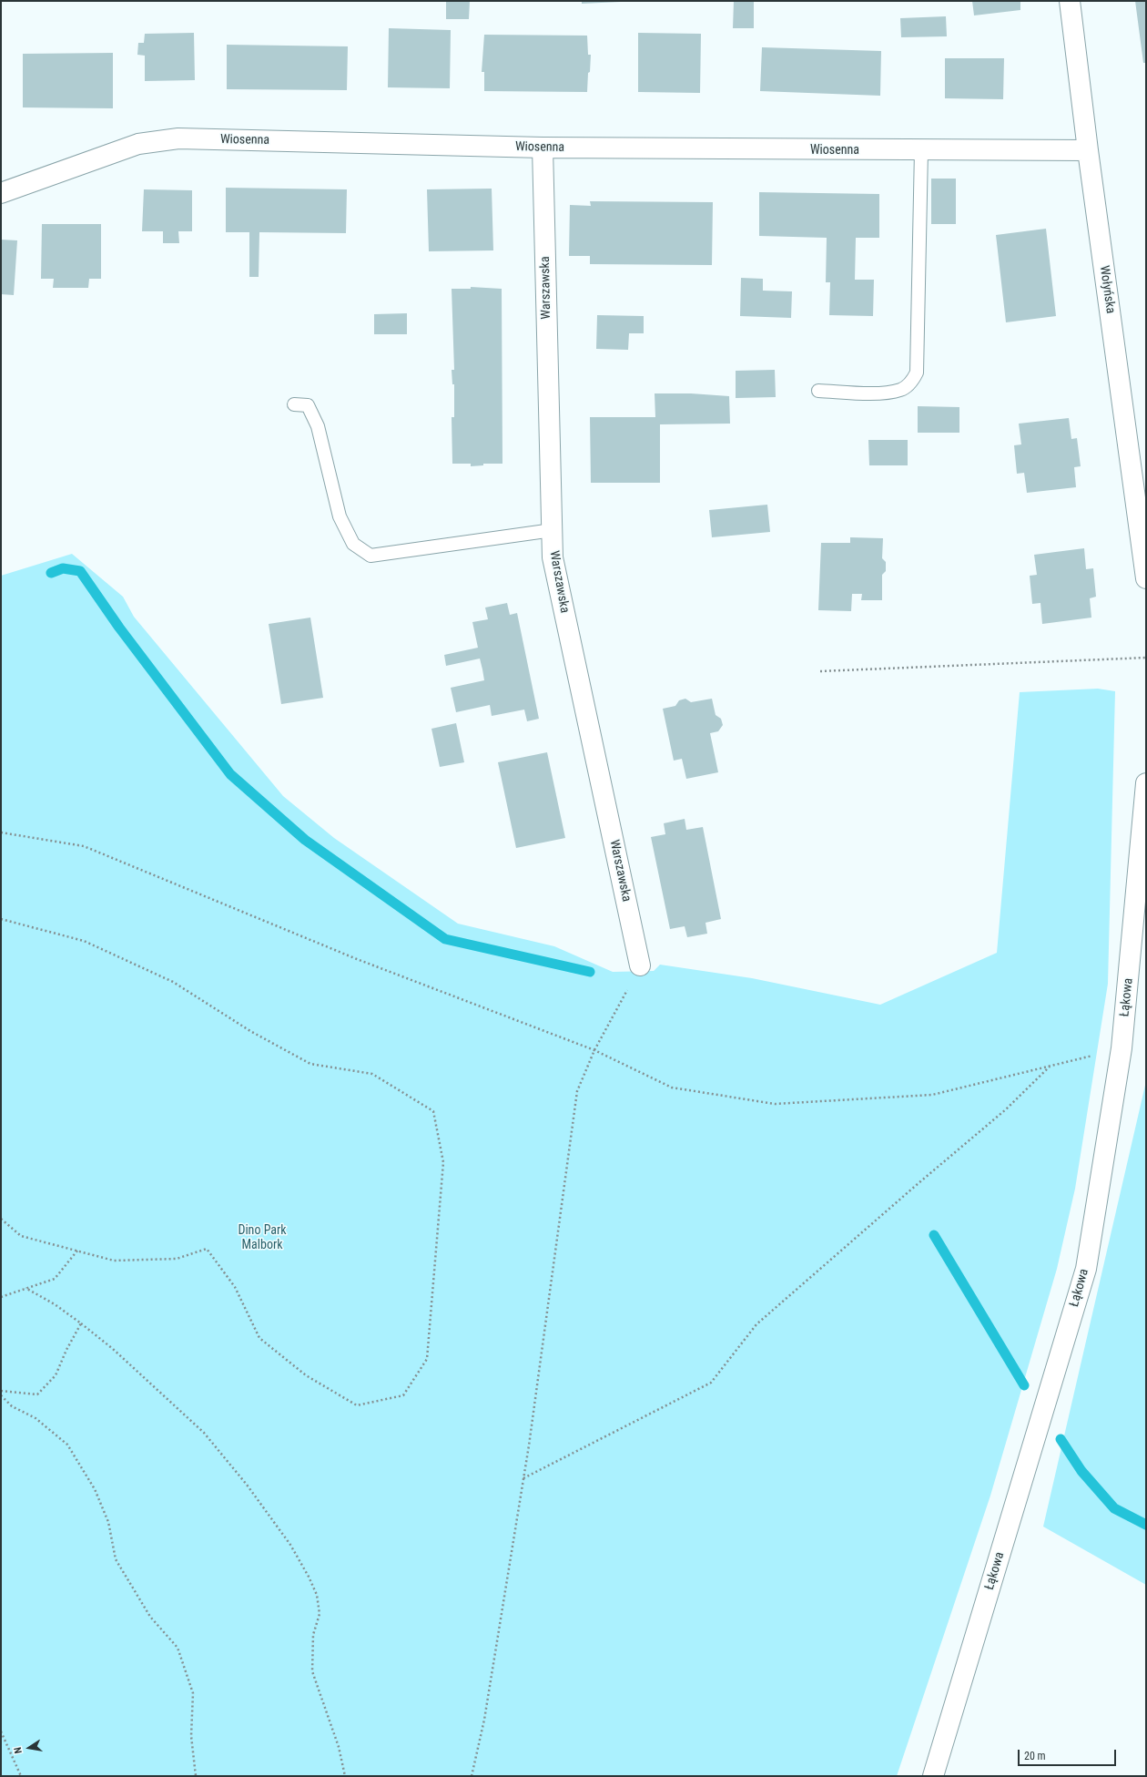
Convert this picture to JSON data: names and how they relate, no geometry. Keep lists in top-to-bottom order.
{
  "streets": {
    "street": [
      "Wiosenna",
      "Warszawska",
      "Wołyńska",
      "Łąkowa"
    ]
  },
  "crossings": [
    ["Wiosenna", "Warszawska"],
    ["Wiosenna", "Wołyńska"]
  ],
  "parks": ["Dino Park Malbork"],
  "scale_bar": "20 m",
  "north": "left"
}
